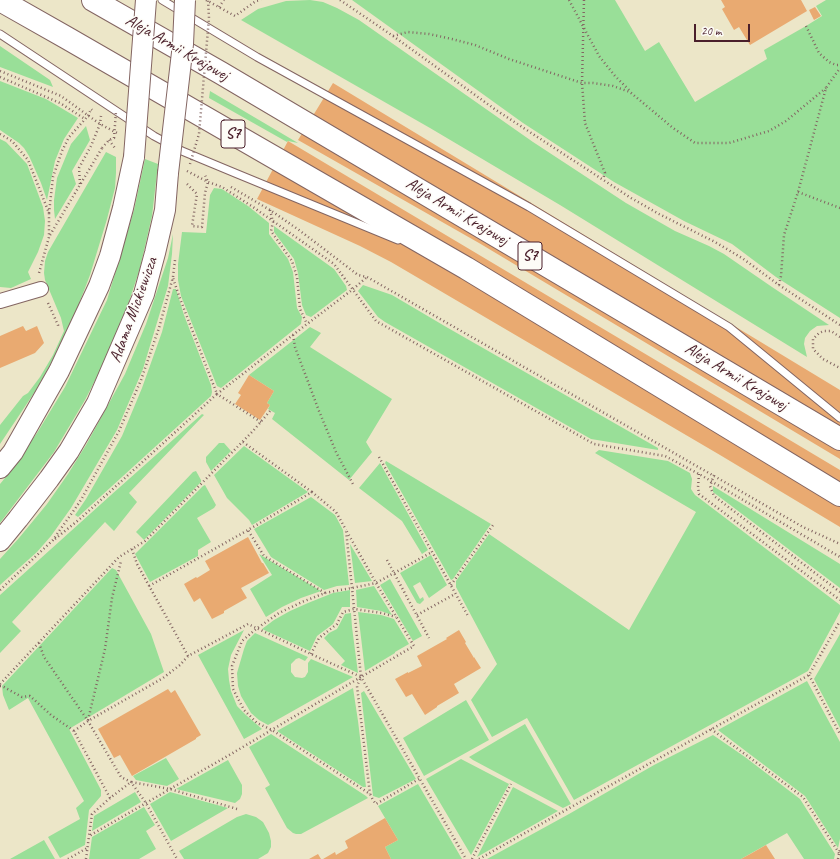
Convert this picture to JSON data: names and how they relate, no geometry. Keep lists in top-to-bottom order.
{
  "streets": {
    "highway": ["Aleja Armii Krajowej", "S7"],
    "street": ["Adama Mickiewicza"]
  },
  "scale_bar": "20 m"
}
